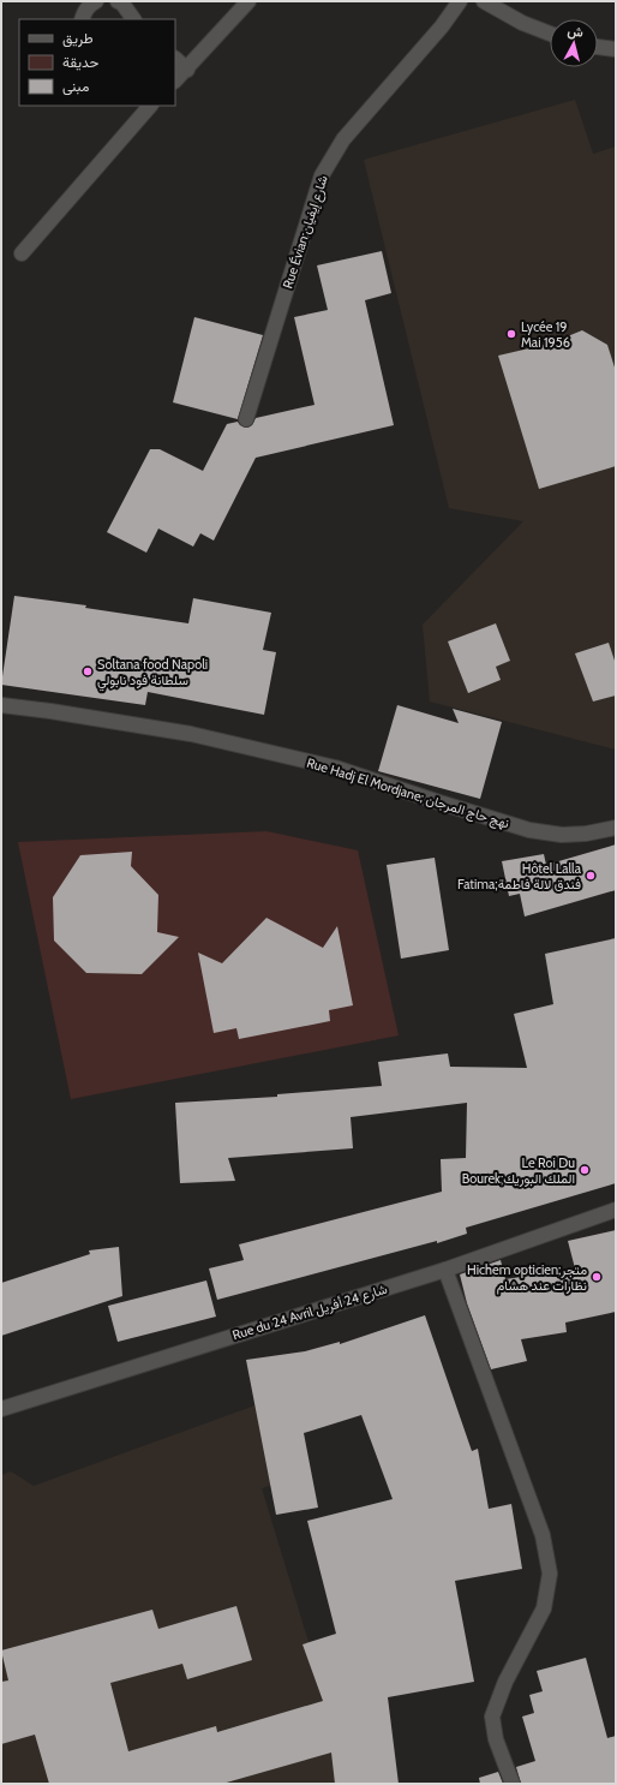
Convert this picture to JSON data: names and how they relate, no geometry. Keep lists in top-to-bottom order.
{
  "streets": {
    "street": ["Rue Évian;شارع إيفيان", "Rue Hadj El Mordjane; نهج حاج المرجان", "Rue du 24 Avril شارع 24 أفريل"]
  },
  "places": [
    "Lycée 19 Mai 1956",
    "Soltana food Napoli سلطانة فود نابولي",
    "Hôtel Lalla Fatima;فندق لالة فاطمة",
    "Le Roi Du Bourek;الملك البوريك",
    "Hichem opticien;متجر نظارات عند هشام"
  ],
  "legend": ["طريق", "حديقة", "مبنى"],
  "north": "top"
}
